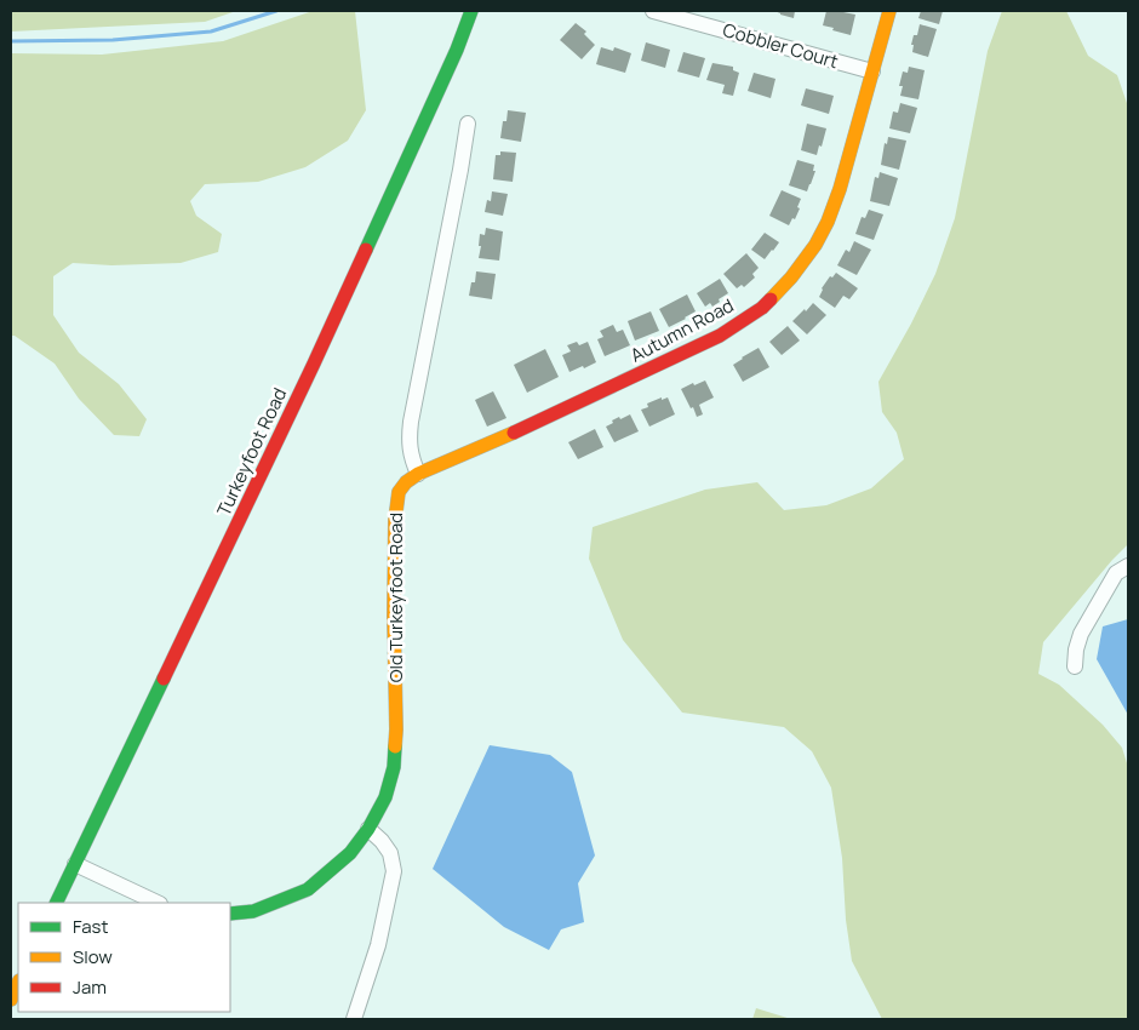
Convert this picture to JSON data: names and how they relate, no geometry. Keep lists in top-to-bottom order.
{
  "streets": {
    "street": [
      "Cobbler Court",
      "Autumn Road",
      "Turkeyfoot Road",
      "Old Turkeyfoot Road"
    ]
  },
  "crossings": [
    ["Cobbler Court", "Autumn Road"],
    ["Autumn Road", "Old Turkeyfoot Road"]
  ],
  "legend": ["Fast", "Slow", "Jam"]
}
